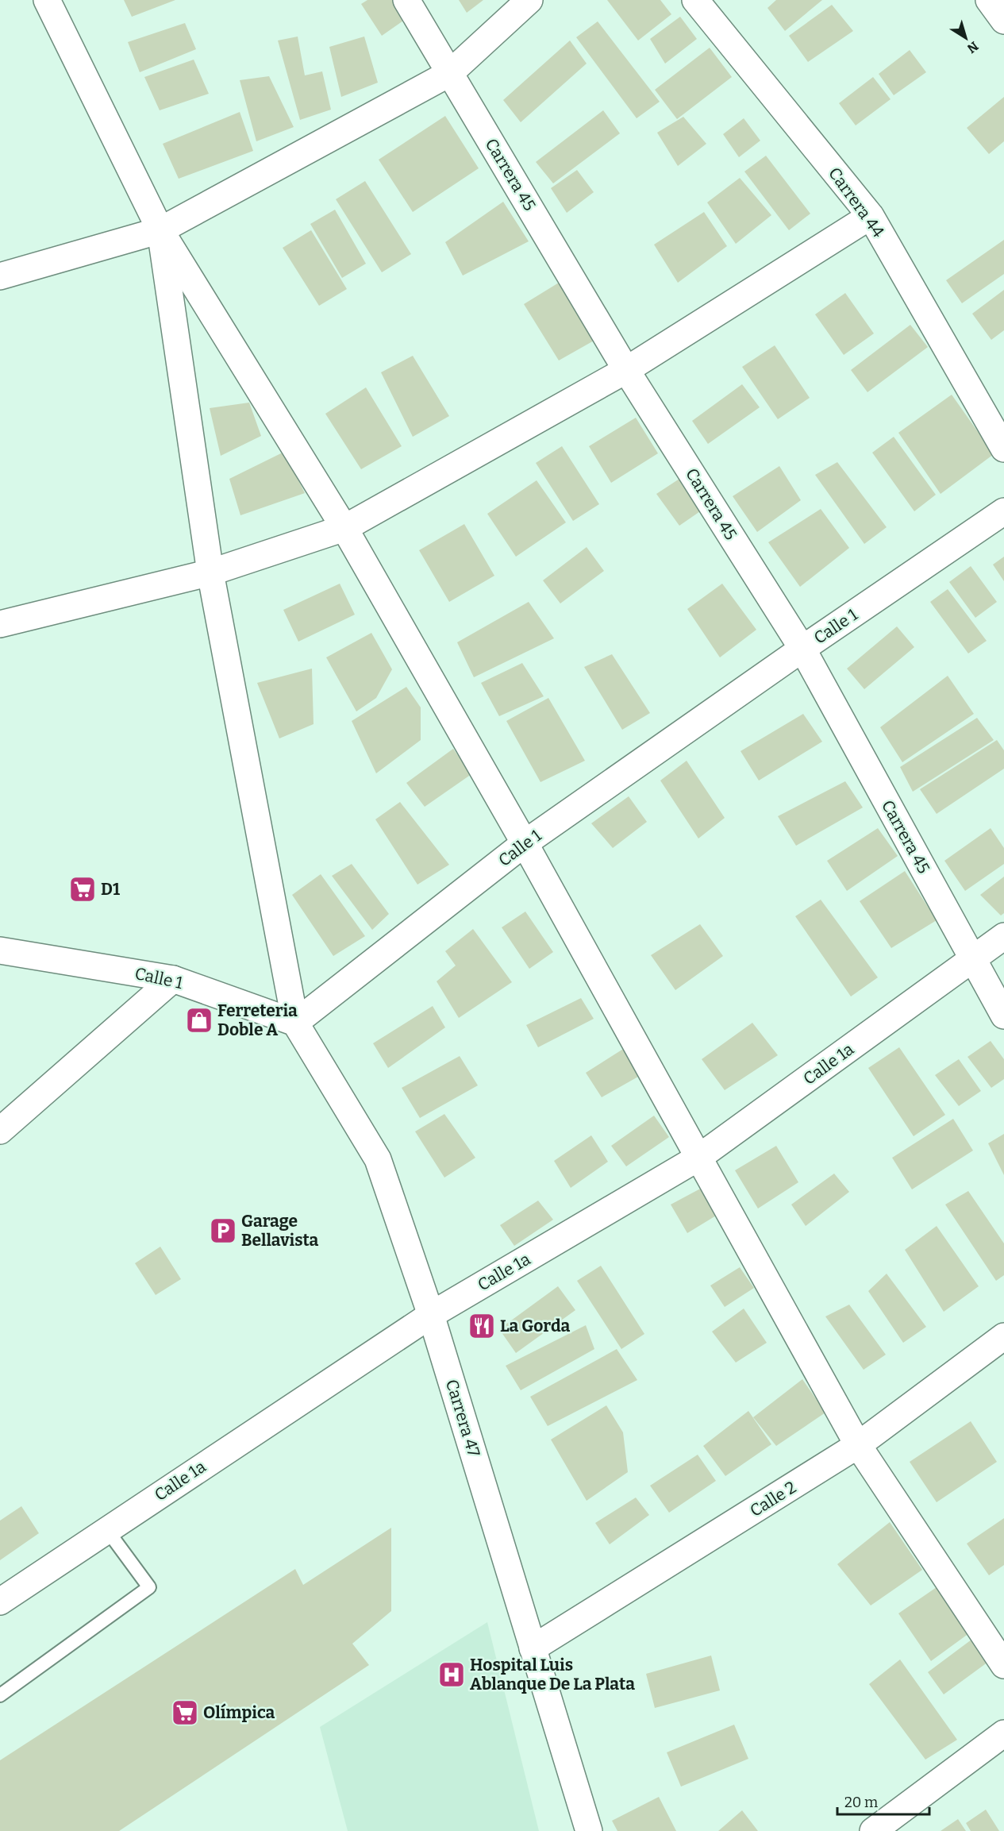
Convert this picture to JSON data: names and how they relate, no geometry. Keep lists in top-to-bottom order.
{
  "streets": {
    "street": [
      "Carrera 45",
      "Carrera 44",
      "Calle 1",
      "Calle 1a",
      "Carrera 47",
      "Calle 2"
    ]
  },
  "crossings": [
    ["Carrera 45", "Calle 1"],
    ["Carrera 45", "Calle 1a"],
    ["Calle 1", "Carrera 47"],
    ["Calle 1a", "Carrera 47"],
    ["Carrera 47", "Calle 2"]
  ],
  "places": {
    "supermarket": ["D1", "Olímpica"],
    "shop": ["Ferreteria Doble A"],
    "parking": ["Garage Bellavista"],
    "restaurant": ["La Gorda"],
    "hospital": ["Hospital Luis Ablanque De La Plata"]
  },
  "scale_bar": "20 m",
  "north": "bottom right"
}
